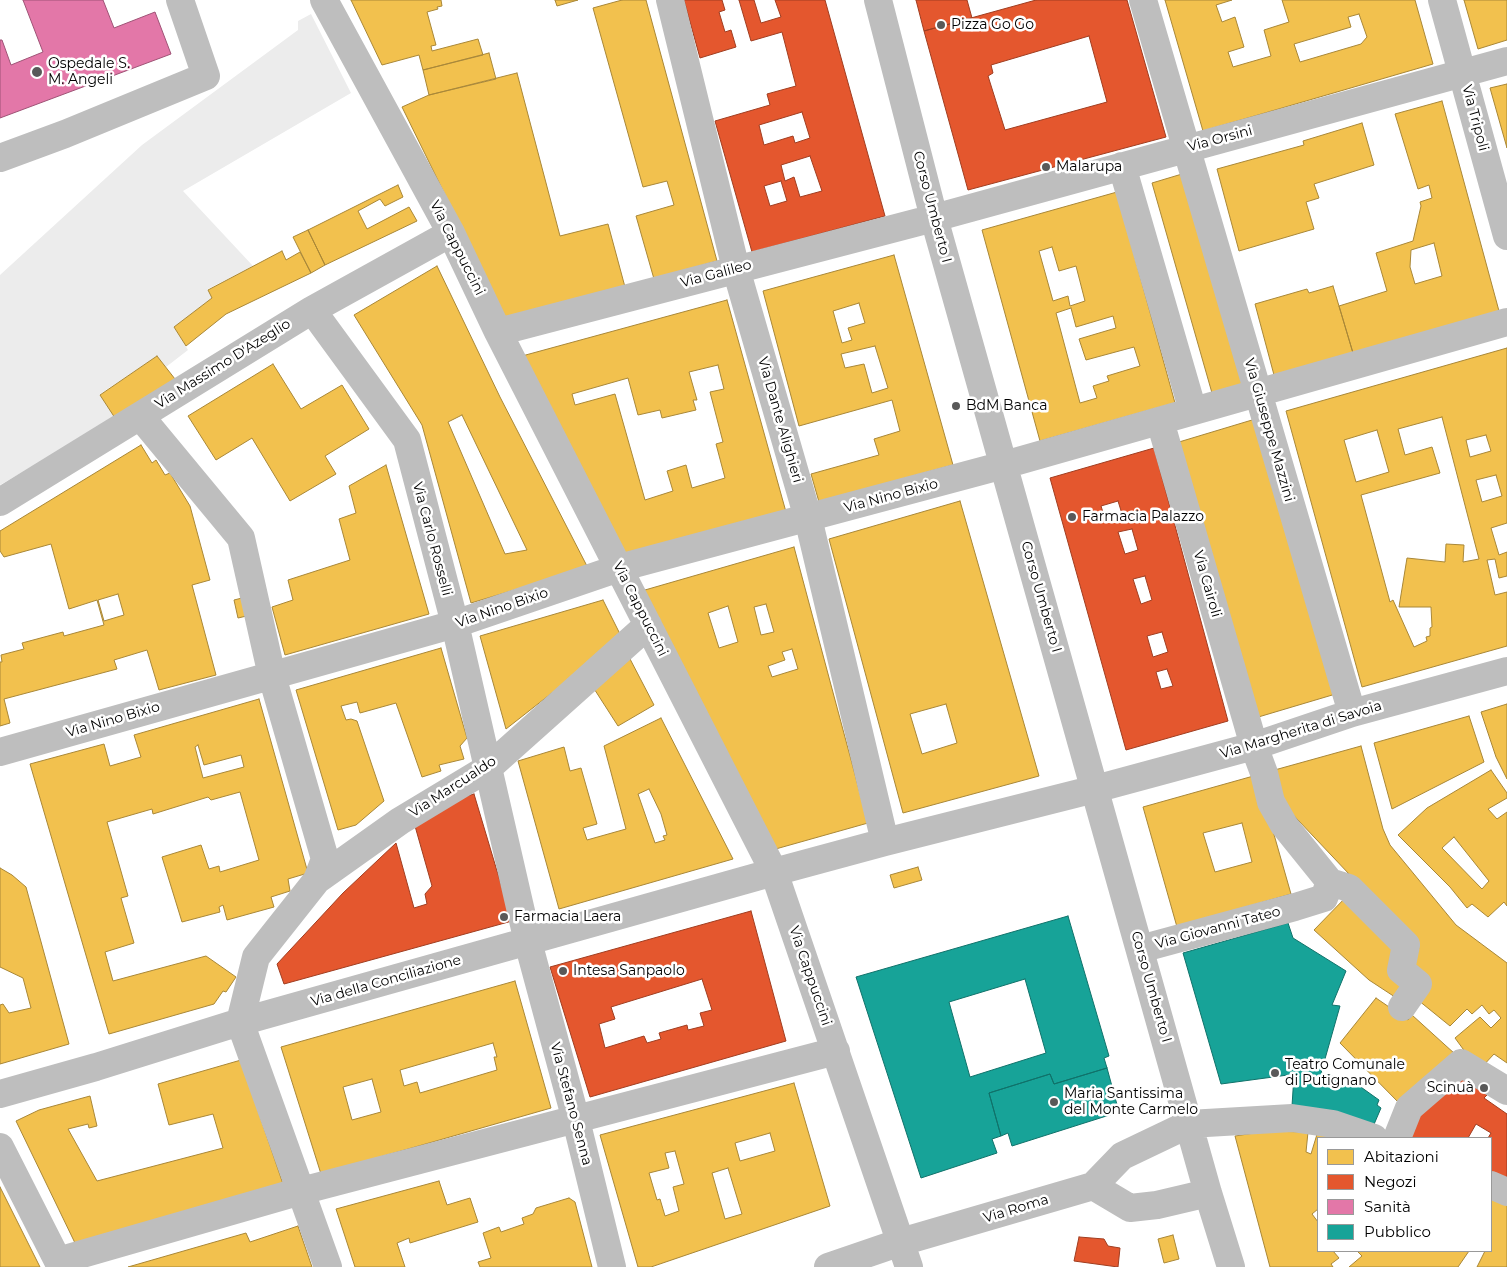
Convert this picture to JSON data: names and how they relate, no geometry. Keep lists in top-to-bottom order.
{
  "streets": {
    "street": [
      "Via Tripoli",
      "Via Orsini",
      "Corso Umberto I",
      "Via Cappuccini",
      "Via Galileo",
      "Via Massimo D'Azeglio",
      "Via Dante Alighieri",
      "Via Giuseppe Mazzini",
      "Via Nino Bixio",
      "Via Carlo Rosselli",
      "Via Cairoli",
      "Via Margherita di Savoia",
      "Via Marcualdo",
      "Via Giovanni Tateo",
      "Via della Conciliazione",
      "Via Stefano Senna",
      "Via Roma"
    ]
  },
  "crossings": [
    ["Via Tripoli", "Via Orsini"],
    ["Via Orsini", "Corso Umberto I"],
    ["Via Orsini", "Via Galileo"],
    ["Via Orsini", "Via Giuseppe Mazzini"],
    ["Corso Umberto I", "Via Galileo"],
    ["Corso Umberto I", "Via Nino Bixio"],
    ["Corso Umberto I", "Via Margherita di Savoia"],
    ["Corso Umberto I", "Via Giovanni Tateo"],
    ["Corso Umberto I", "Via Roma"],
    ["Via Cappuccini", "Via Galileo"],
    ["Via Cappuccini", "Via Massimo D'Azeglio"],
    ["Via Cappuccini", "Via Nino Bixio"],
    ["Via Cappuccini", "Via Marcualdo"],
    ["Via Cappuccini", "Via della Conciliazione"],
    ["Via Cappuccini", "Via Roma"],
    ["Via Galileo", "Via Dante Alighieri"],
    ["Via Massimo D'Azeglio", "Via Carlo Rosselli"],
    ["Via Dante Alighieri", "Via Nino Bixio"],
    ["Via Dante Alighieri", "Via Margherita di Savoia"],
    ["Via Dante Alighieri", "Via della Conciliazione"],
    ["Via Giuseppe Mazzini", "Via Nino Bixio"],
    ["Via Giuseppe Mazzini", "Via Margherita di Savoia"],
    ["Via Nino Bixio", "Via Carlo Rosselli"],
    ["Via Nino Bixio", "Via Cairoli"],
    ["Via Carlo Rosselli", "Via Marcualdo"],
    ["Via Carlo Rosselli", "Via della Conciliazione"],
    ["Via Carlo Rosselli", "Via Stefano Senna"],
    ["Via Cairoli", "Via Margherita di Savoia"],
    ["Via Cairoli", "Via Giovanni Tateo"],
    ["Via Margherita di Savoia", "Via della Conciliazione"],
    ["Via della Conciliazione", "Via Stefano Senna"]
  ],
  "places": [
    "Pizza Go Go",
    "Ospedale S. M. Angeli",
    "Malarupa",
    "BdM Banca",
    "Farmacia Palazzo",
    "Farmacia Laera",
    "Intesa Sanpaolo",
    "Teatro Comunale di Putignano",
    "Scinuà",
    "Maria Santissima del Monte Carmelo"
  ],
  "legend": [
    "Abitazioni",
    "Negozi",
    "Sanità",
    "Pubblico"
  ]
}
